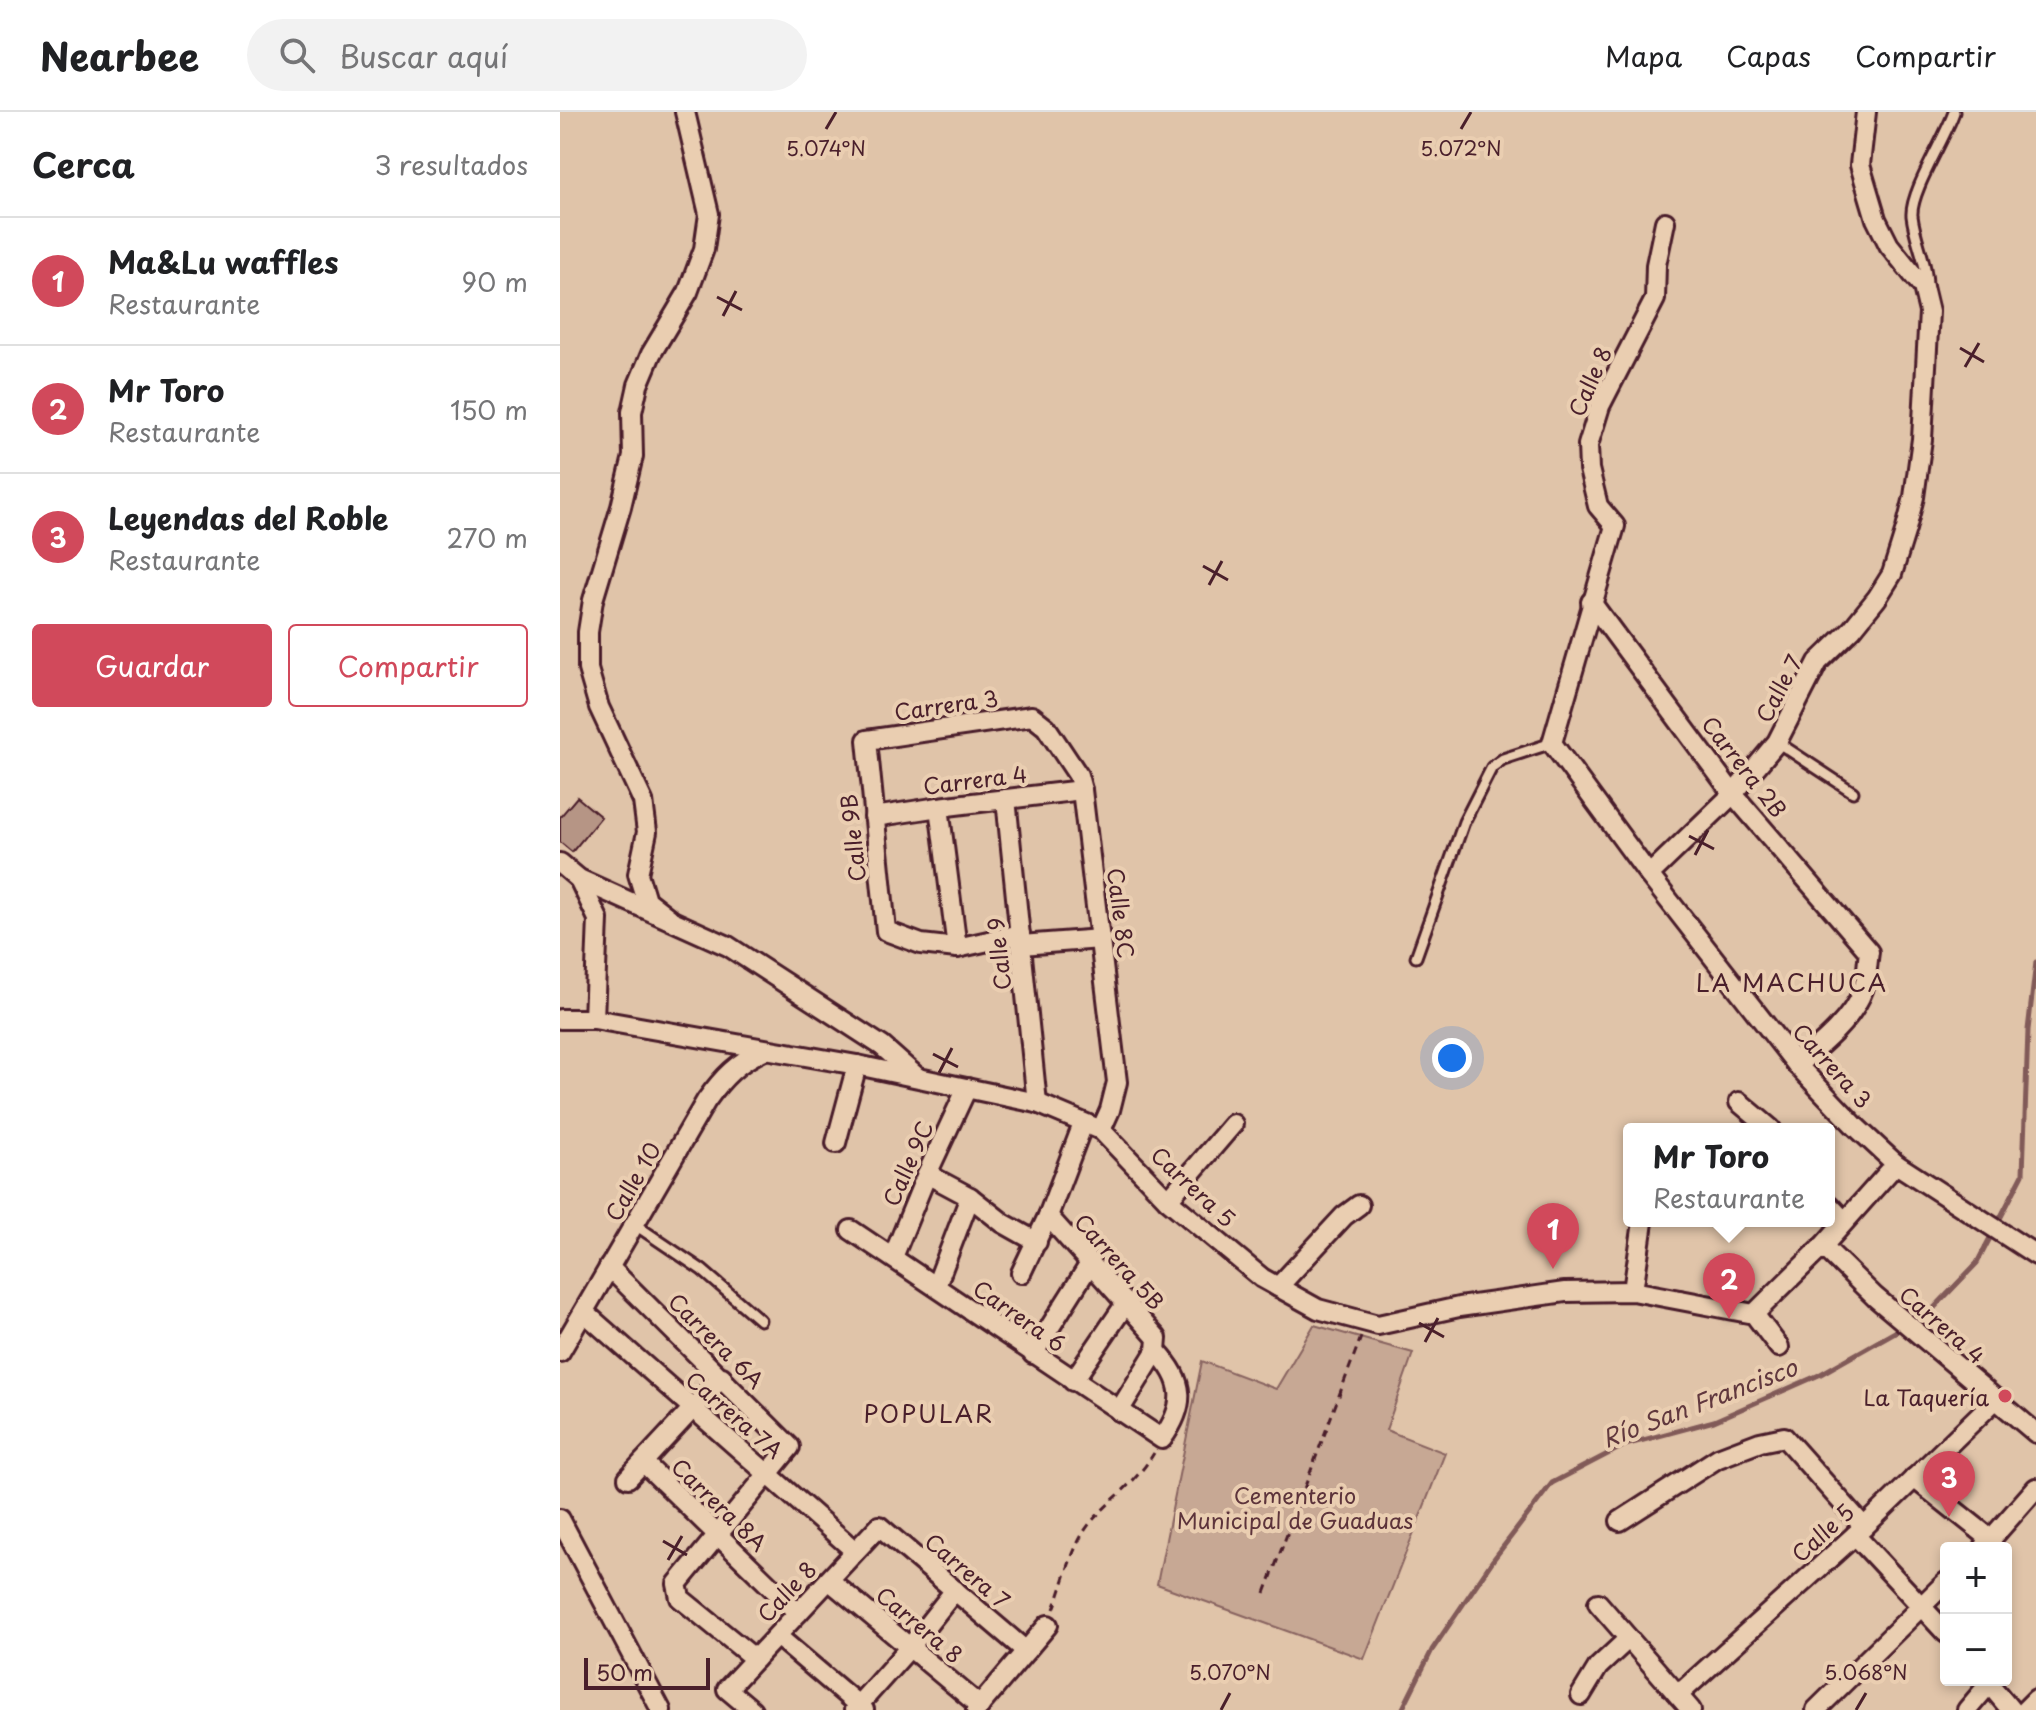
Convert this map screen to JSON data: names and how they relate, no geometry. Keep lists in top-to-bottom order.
{
  "streets": {
    "street": [
      "Calle 8",
      "Calle 7",
      "Carrera 3",
      "Carrera 2B",
      "Carrera 4",
      "Calle 9B",
      "Calle 8C",
      "Calle 9",
      "Calle 9C",
      "Calle 10",
      "Carrera 5",
      "Carrera 5B",
      "Carrera 6",
      "Carrera 6A",
      "Carrera 7A",
      "Carrera 8A",
      "Calle 5",
      "Carrera 7",
      "Carrera 8"
    ]
  },
  "crossings": [
    ["Calle 8", "Carrera 3"],
    ["Calle 8", "Carrera 2B"],
    ["Calle 8", "Carrera 7A"],
    ["Calle 8", "Carrera 8A"],
    ["Calle 8", "Carrera 7"],
    ["Calle 8", "Carrera 8"],
    ["Calle 7", "Carrera 3"],
    ["Calle 7", "Carrera 2B"],
    ["Carrera 3", "Carrera 2B"],
    ["Carrera 3", "Calle 9B"],
    ["Carrera 3", "Calle 8C"],
    ["Carrera 4", "Calle 9B"],
    ["Carrera 4", "Calle 8C"],
    ["Carrera 4", "Calle 9"],
    ["Carrera 4", "Calle 5"],
    ["Calle 8C", "Carrera 5"],
    ["Calle 9", "Carrera 5"],
    ["Calle 9C", "Carrera 5"],
    ["Calle 9C", "Carrera 6"],
    ["Calle 10", "Carrera 5"],
    ["Calle 10", "Carrera 6A"],
    ["Calle 10", "Carrera 7A"],
    ["Carrera 6A", "Carrera 7A"]
  ],
  "districts": ["LA MACHUCA", "POPULAR"],
  "water": ["Río San Francisco"],
  "parks": ["Cementerio Municipal de Guaduas"],
  "places": ["La Taquería"],
  "scale_bar": "50 m",
  "page": {
    "header": "Nearbee",
    "search": "Buscar aquí",
    "nav": ["Mapa", "Capas", "Compartir"],
    "heading": ["Cerca", "3 resultados"],
    "list": [
      {
        "mark": "1",
        "name": "Ma&Lu waffles",
        "note": "Restaurante",
        "value": "90 m"
      },
      {
        "mark": "2",
        "name": "Mr Toro",
        "note": "Restaurante",
        "value": "150 m"
      },
      {
        "mark": "3",
        "name": "Leyendas del Roble",
        "note": "Restaurante",
        "value": "270 m"
      }
    ],
    "buttons": ["Guardar", "Compartir"],
    "popup": ["Mr Toro", "Restaurante"],
    "pins": ["1", "2", "3"],
    "map_buttons": ["+", "−"],
    "scale": "50 m"
  },
  "coordinates": [
    "5.074°N",
    "5.072°N",
    "5.070°N",
    "5.068°N"
  ]
}
